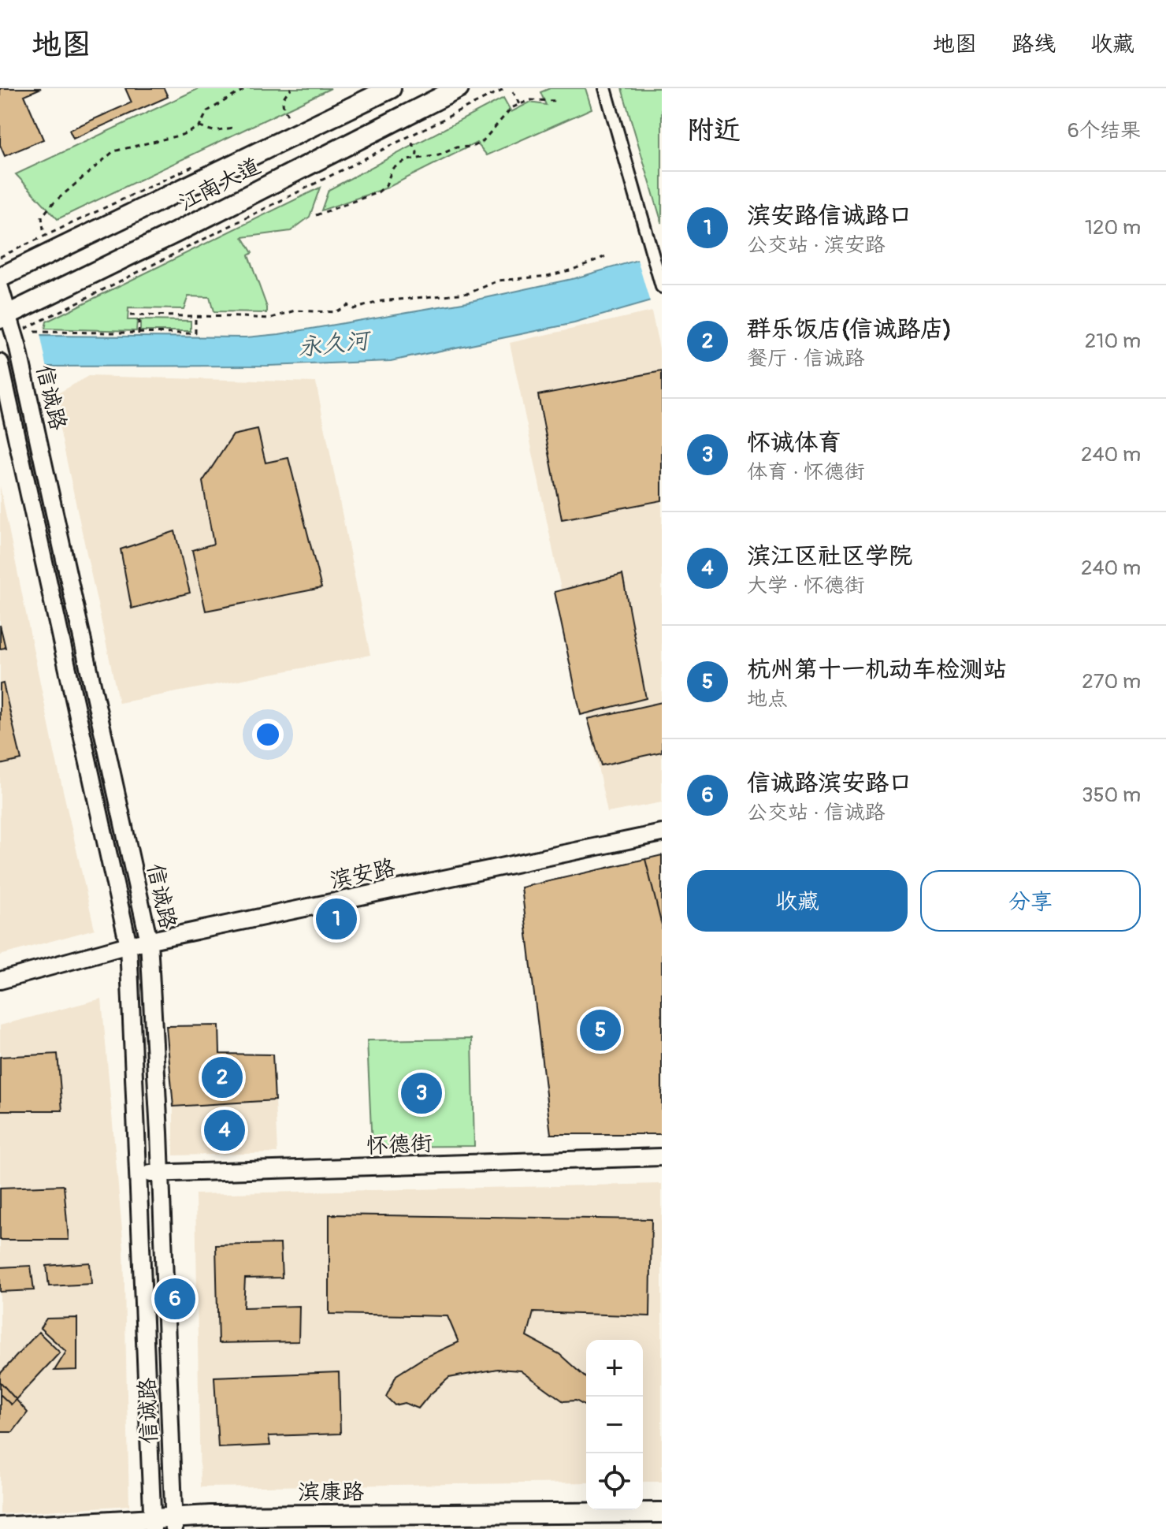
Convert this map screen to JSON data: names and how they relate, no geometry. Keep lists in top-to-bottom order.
{
  "streets": {
    "main road": [
      "江南大道",
      "信诚路",
      "滨安路",
      "怀德街",
      "滨康路"
    ]
  },
  "crossings": [
    ["江南大道", "信诚路"],
    ["信诚路", "滨安路"],
    ["信诚路", "怀德街"],
    ["信诚路", "滨康路"]
  ],
  "water": ["永久河"],
  "page": {
    "header": "地图",
    "nav": ["地图", "路线", "收藏"],
    "heading": ["附近", "6个结果"],
    "list": [
      {
        "mark": "1",
        "name": "滨安路信诚路口",
        "note": "公交站 · 滨安路",
        "value": "120 m"
      },
      {
        "mark": "2",
        "name": "群乐饭店(信诚路店)",
        "note": "餐厅 · 信诚路",
        "value": "210 m"
      },
      {
        "mark": "3",
        "name": "怀诚体育",
        "note": "体育 · 怀德街",
        "value": "240 m"
      },
      {
        "mark": "4",
        "name": "滨江区社区学院",
        "note": "大学 · 怀德街",
        "value": "240 m"
      },
      {
        "mark": "5",
        "name": "杭州第十一机动车检测站",
        "note": "地点",
        "value": "270 m"
      },
      {
        "mark": "6",
        "name": "信诚路滨安路口",
        "note": "公交站 · 信诚路",
        "value": "350 m"
      }
    ],
    "buttons": ["收藏", "分享"],
    "pins": [
      "1",
      "5",
      "2",
      "3",
      "4",
      "6"
    ],
    "map_buttons": ["+", "−"]
  }
}
